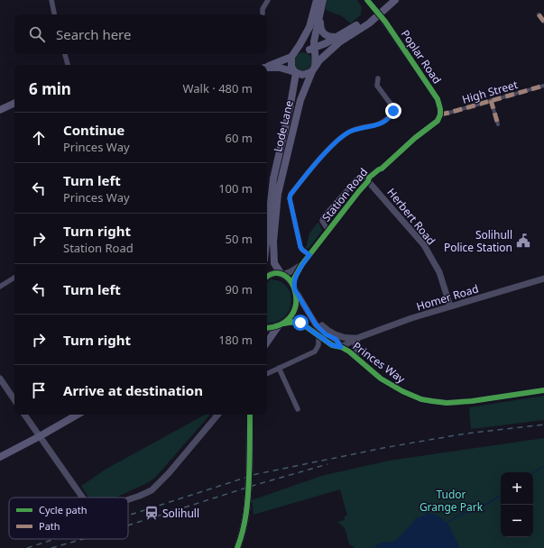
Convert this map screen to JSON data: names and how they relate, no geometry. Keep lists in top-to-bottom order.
{
  "streets": {
    "main road": ["Lode Lane"],
    "street": [
      "Poplar Road",
      "High Street",
      "Station Road",
      "Herbert Road",
      "Homer Road",
      "Princes Way"
    ]
  },
  "crossings": [
    ["Poplar Road", "High Street"],
    ["Poplar Road", "Station Road"],
    ["High Street", "Station Road"],
    ["Lode Lane", "Station Road"],
    ["Station Road", "Herbert Road"],
    ["Station Road", "Princes Way"],
    ["Herbert Road", "Homer Road"],
    ["Homer Road", "Princes Way"]
  ],
  "parks": ["Tudor Grange Park"],
  "places": {
    "public building": ["Solihull Police Station"],
    "station": ["Solihull"]
  },
  "legend": ["Cycle path", "Path"],
  "page": {
    "search": "Search here",
    "heading": ["6 min", "Walk · 480 m"],
    "list": [
      ["Continue", "Princes Way", "60 m"],
      ["Turn left", "Princes Way", "100 m"],
      ["Turn right", "Station Road", "50 m"],
      ["Turn left", "90 m"],
      ["Turn right", "180 m"],
      "Arrive at destination"
    ],
    "map_buttons": ["+", "−"]
  }
}
